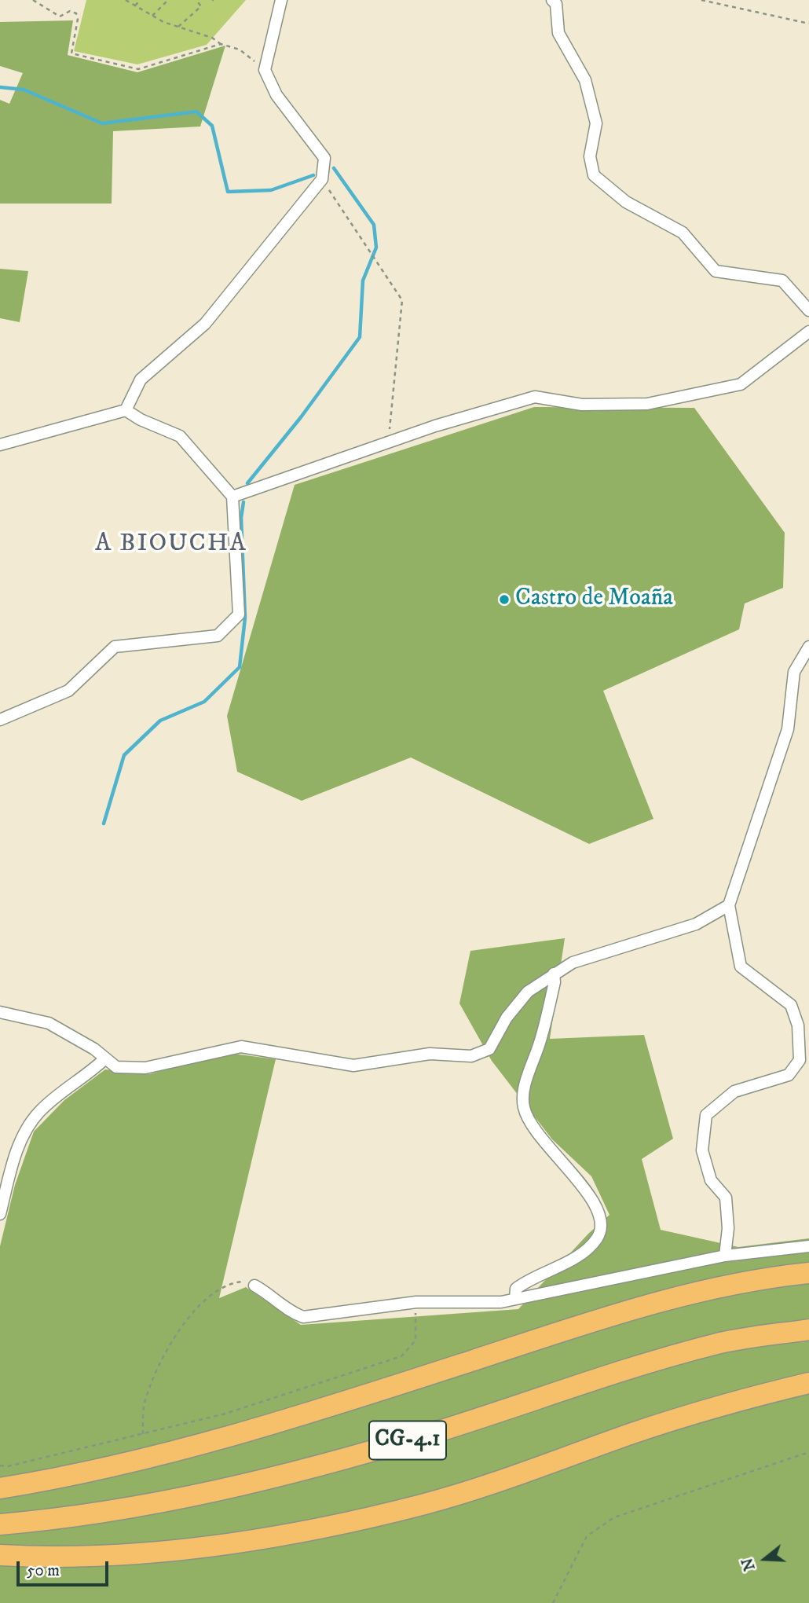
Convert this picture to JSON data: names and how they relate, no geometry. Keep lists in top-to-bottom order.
{
  "streets": {
    "highway": ["CG-4.1"]
  },
  "districts": ["A BIOUCHA"],
  "places": ["Castro de Moaña"],
  "scale_bar": "50 m",
  "north": "left"
}
